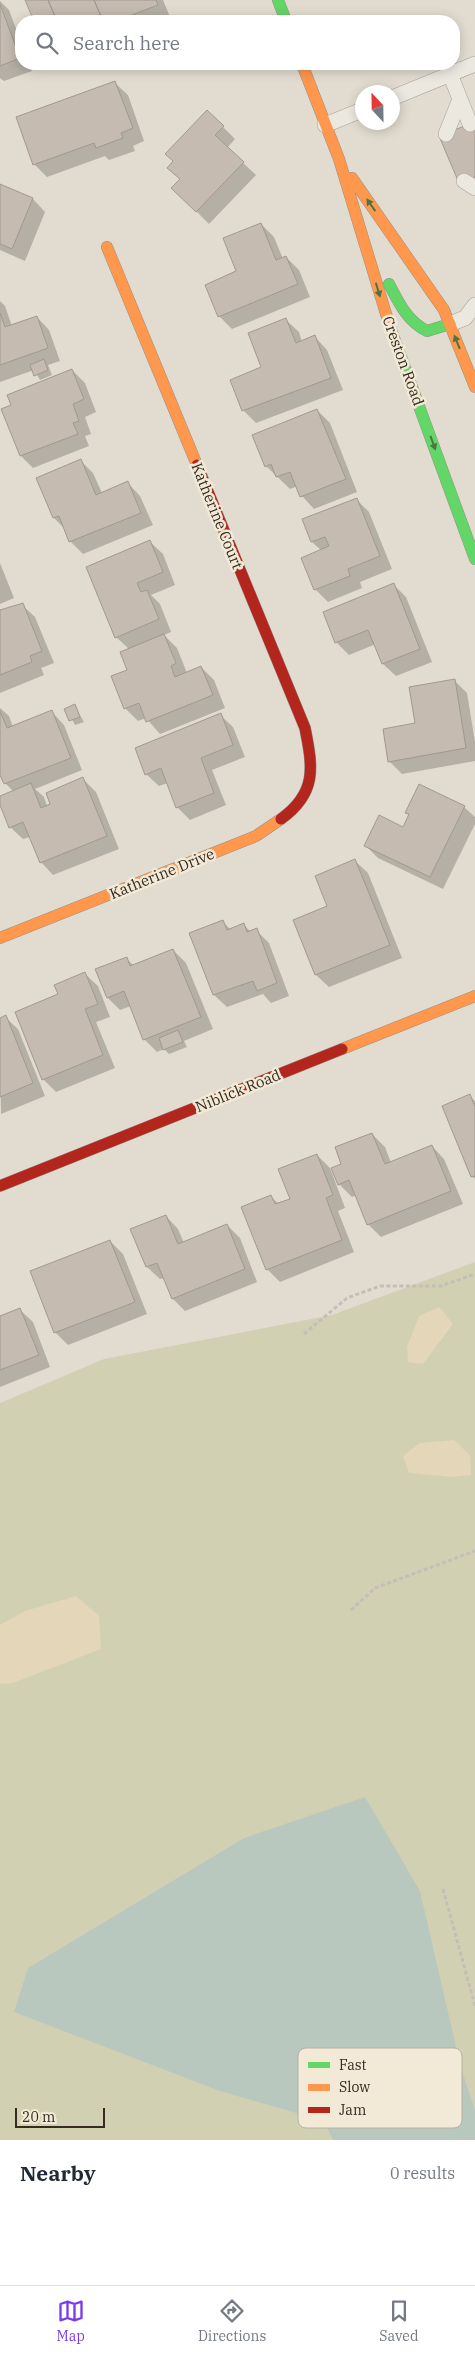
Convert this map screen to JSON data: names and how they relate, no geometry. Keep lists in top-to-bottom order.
{
  "streets": {
    "main road": [
      "Creston Road",
      "Katherine Court",
      "Katherine Drive",
      "Niblick Road"
    ]
  },
  "crossings": [
    ["Katherine Court", "Katherine Drive"]
  ],
  "legend": ["Fast", "Slow", "Jam"],
  "scale_bar": "20 m",
  "north": "top",
  "page": {
    "search": "Search here",
    "scale": "20 m",
    "heading": ["Nearby", "0 results"],
    "nav": ["Map", "Directions", "Saved"]
  }
}
